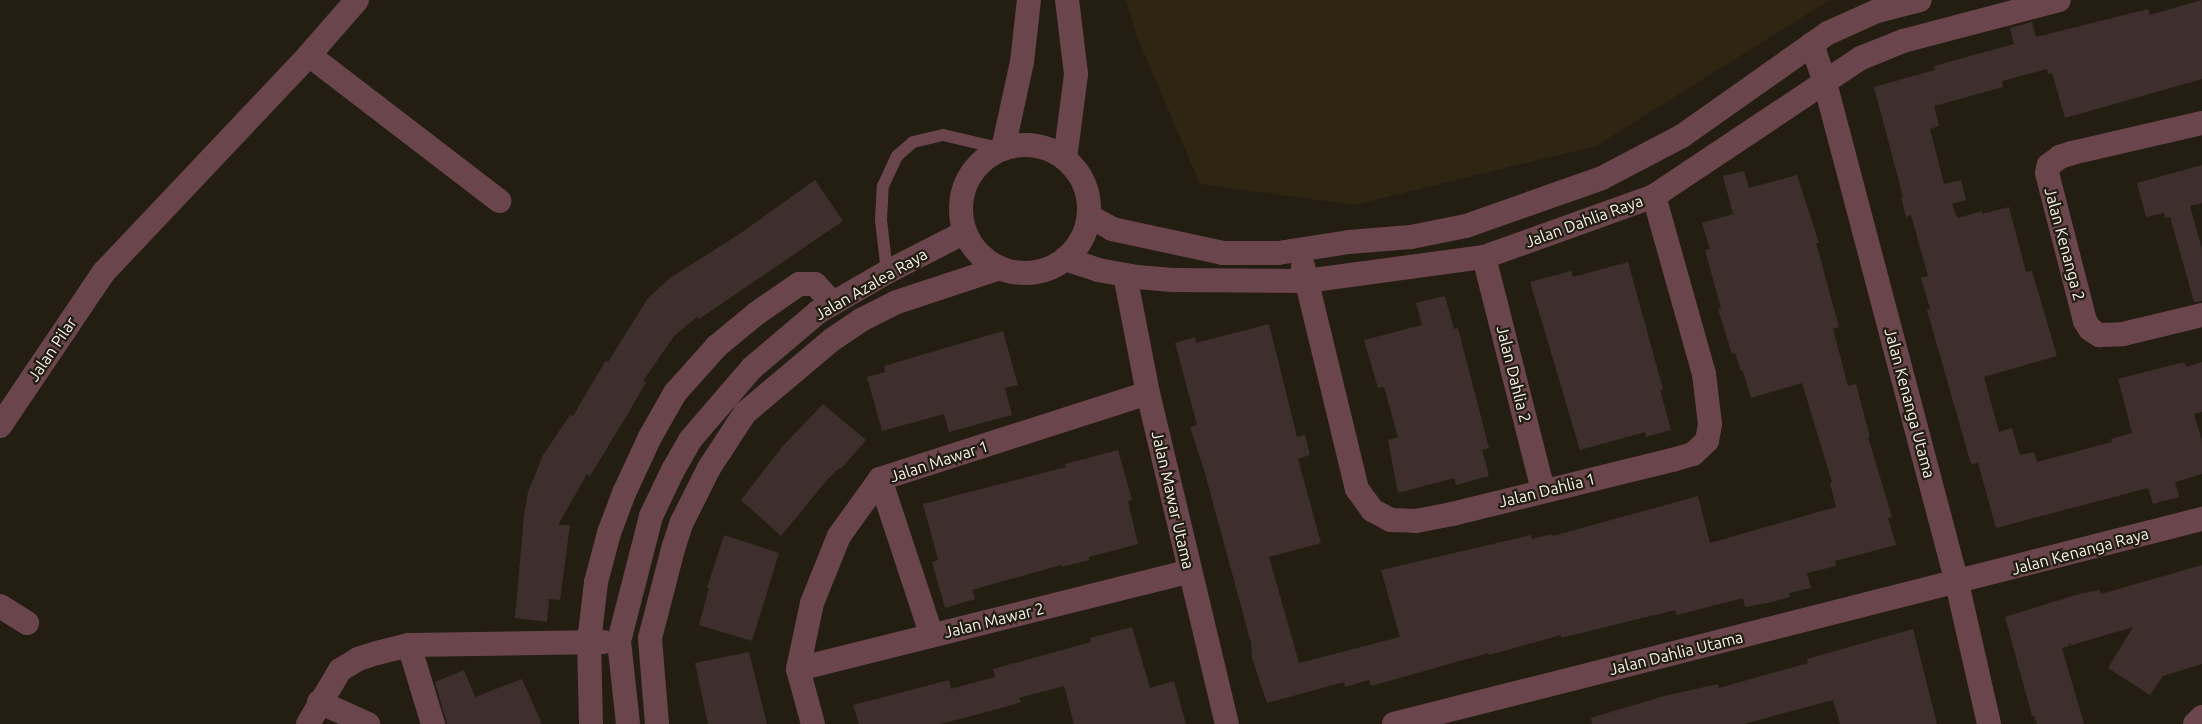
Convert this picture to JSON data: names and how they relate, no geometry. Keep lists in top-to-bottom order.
{
  "streets": {
    "street": [
      "Jalan Dahlia Raya",
      "Jalan Kenanga 2",
      "Jalan Azalea Raya",
      "Jalan Pilar",
      "Jalan Dahlia 2",
      "Jalan Kenanga Utama",
      "Jalan Mawar 1",
      "Jalan Dahlia 1",
      "Jalan Mawar Utama",
      "Jalan Kenanga Raya",
      "Jalan Mawar 2",
      "Jalan Dahlia Utama"
    ]
  },
  "crossings": [
    ["Jalan Dahlia Raya", "Jalan Azalea Raya"],
    ["Jalan Dahlia Raya", "Jalan Dahlia 2"],
    ["Jalan Dahlia Raya", "Jalan Kenanga Utama"],
    ["Jalan Dahlia Raya", "Jalan Dahlia 1"],
    ["Jalan Dahlia Raya", "Jalan Mawar Utama"],
    ["Jalan Dahlia 2", "Jalan Dahlia 1"],
    ["Jalan Kenanga Utama", "Jalan Kenanga Raya"],
    ["Jalan Kenanga Utama", "Jalan Dahlia Utama"],
    ["Jalan Mawar 1", "Jalan Mawar Utama"],
    ["Jalan Mawar 1", "Jalan Mawar 2"],
    ["Jalan Mawar Utama", "Jalan Mawar 2"],
    ["Jalan Kenanga Raya", "Jalan Dahlia Utama"]
  ]
}
